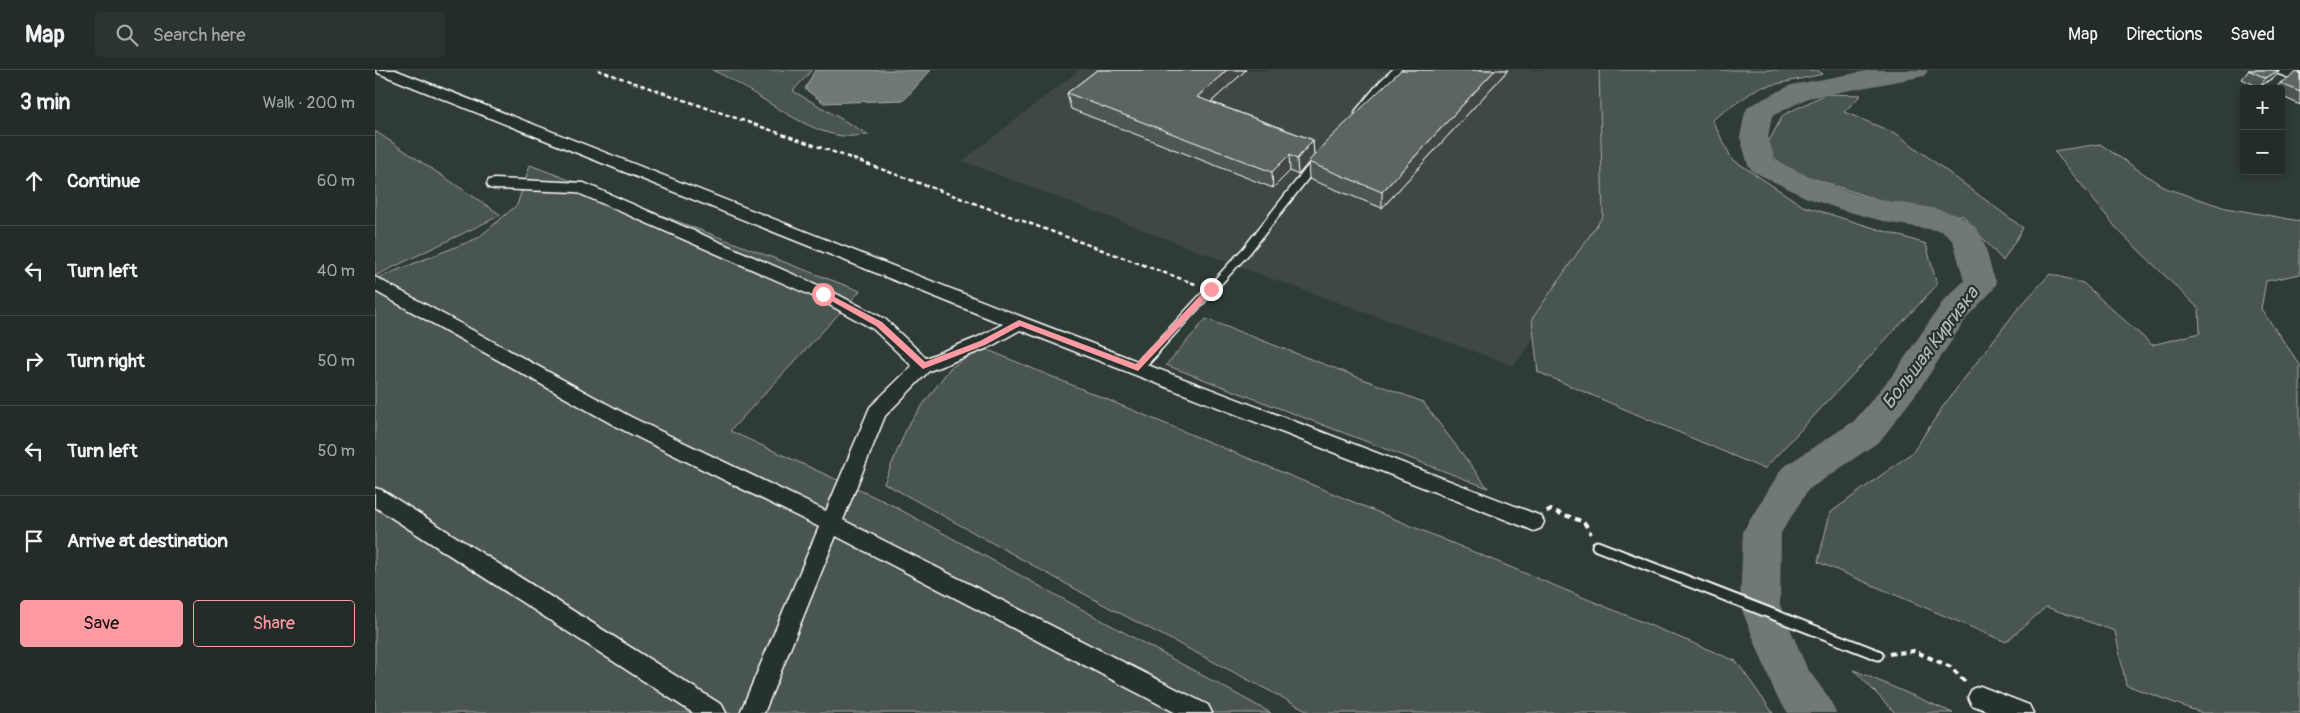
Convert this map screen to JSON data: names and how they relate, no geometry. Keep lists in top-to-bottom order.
{
  "water": ["Большая Киргизка"],
  "page": {
    "header": "Map",
    "search": "Search here",
    "nav": ["Map", "Directions", "Saved"],
    "heading": ["3 min", "Walk · 200 m"],
    "map_buttons": ["+", "−"],
    "list": [
      ["Continue", "60 m"],
      ["Turn left", "40 m"],
      ["Turn right", "50 m"],
      ["Turn left", "50 m"],
      "Arrive at destination"
    ],
    "buttons": ["Save", "Share"]
  }
}
